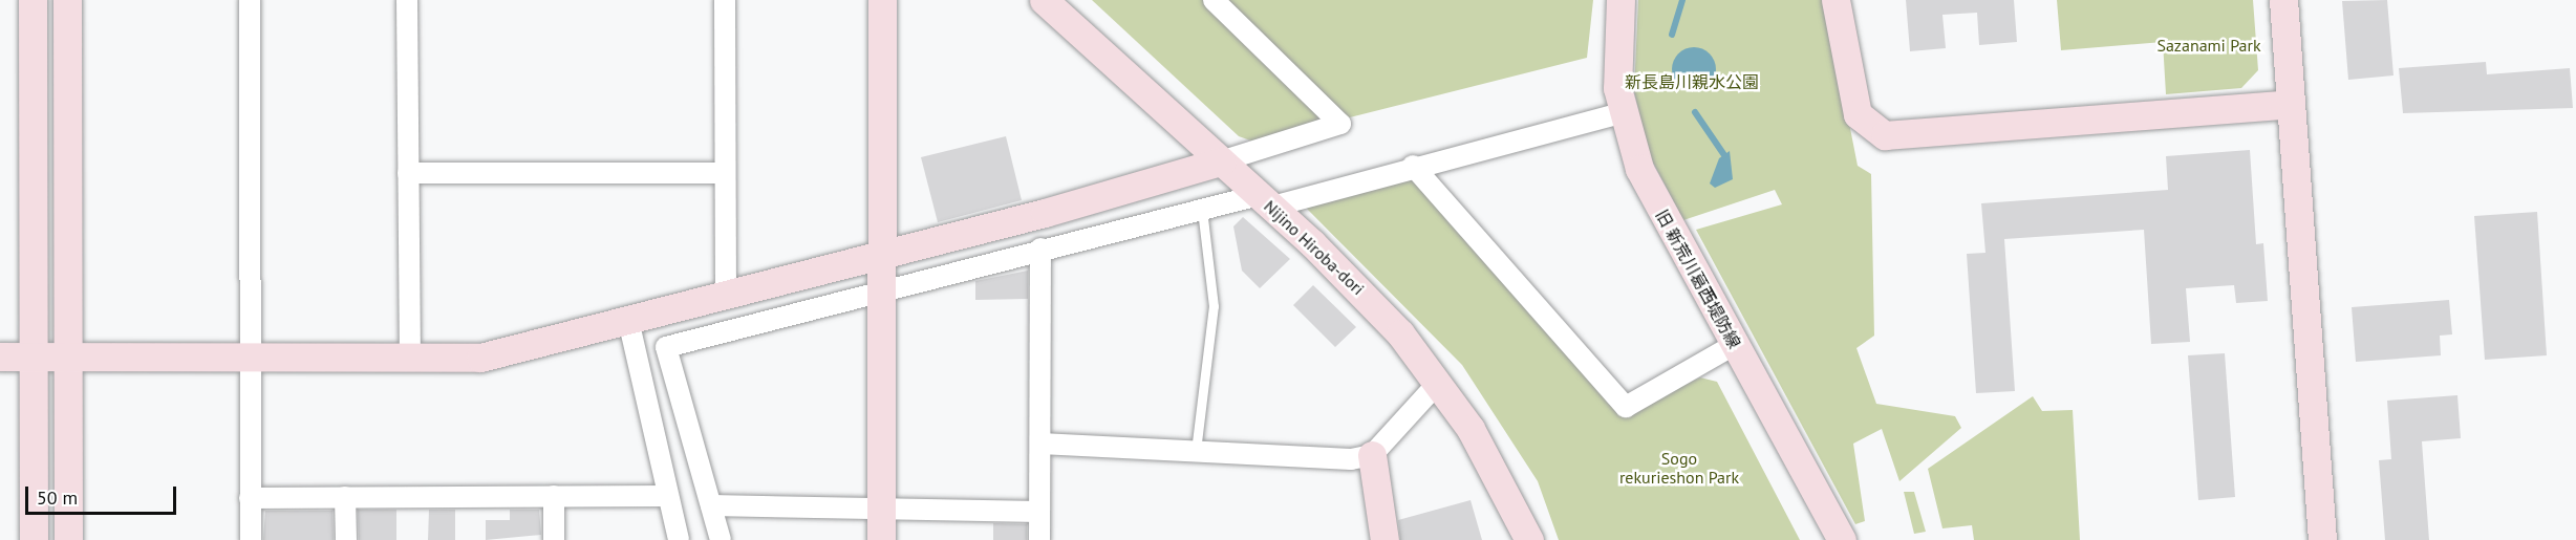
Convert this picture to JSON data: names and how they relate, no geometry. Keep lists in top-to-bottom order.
{
  "streets": {
    "street": ["Nijino Hiroba-dori", "旧 新荒川葛西堤防線"]
  },
  "parks": ["Sazanami Park", "新長島川親水公園", "Sogo rekurieshon Park"],
  "scale_bar": "50 m"
}
